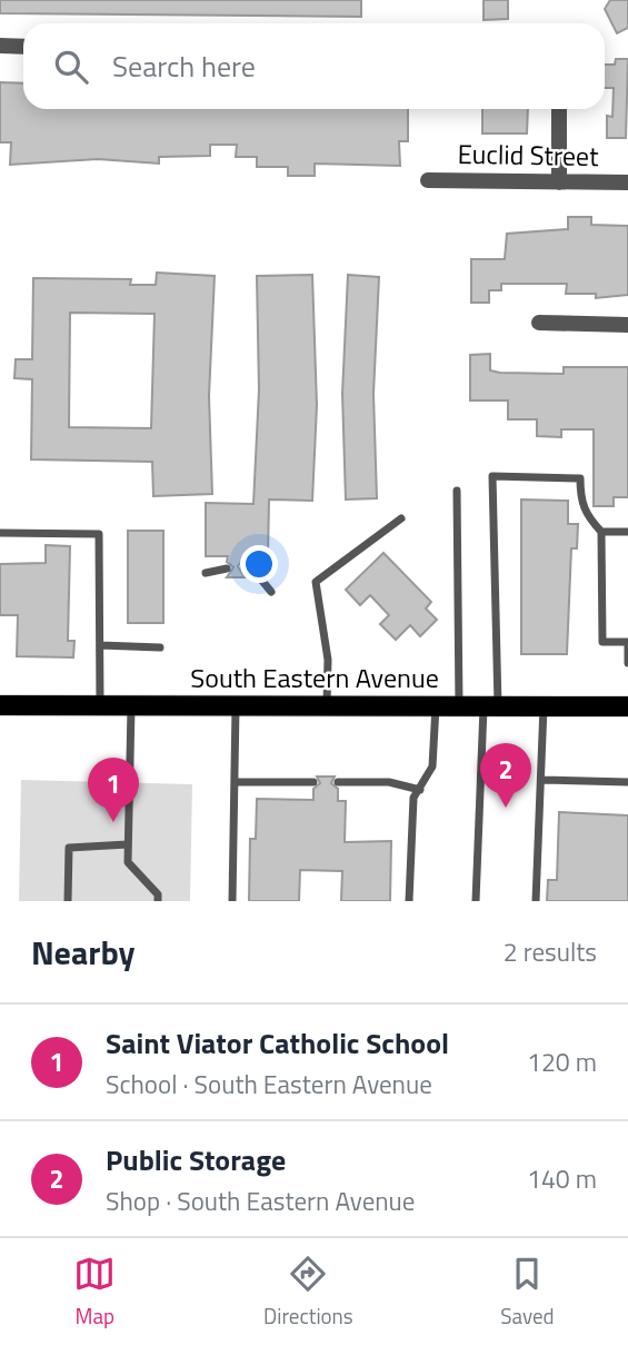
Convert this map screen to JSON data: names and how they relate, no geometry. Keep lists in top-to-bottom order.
{
  "streets": {
    "main road": ["South Eastern Avenue"],
    "street": ["Euclid Street"]
  },
  "page": {
    "search": "Search here",
    "pins": ["2", "1"],
    "heading": ["Nearby", "2 results"],
    "list": [
      {
        "mark": "1",
        "name": "Saint Viator Catholic School",
        "note": "School · South Eastern Avenue",
        "value": "120 m"
      },
      {
        "mark": "2",
        "name": "Public Storage",
        "note": "Shop · South Eastern Avenue",
        "value": "140 m"
      }
    ],
    "nav": ["Map", "Directions", "Saved"]
  }
}
